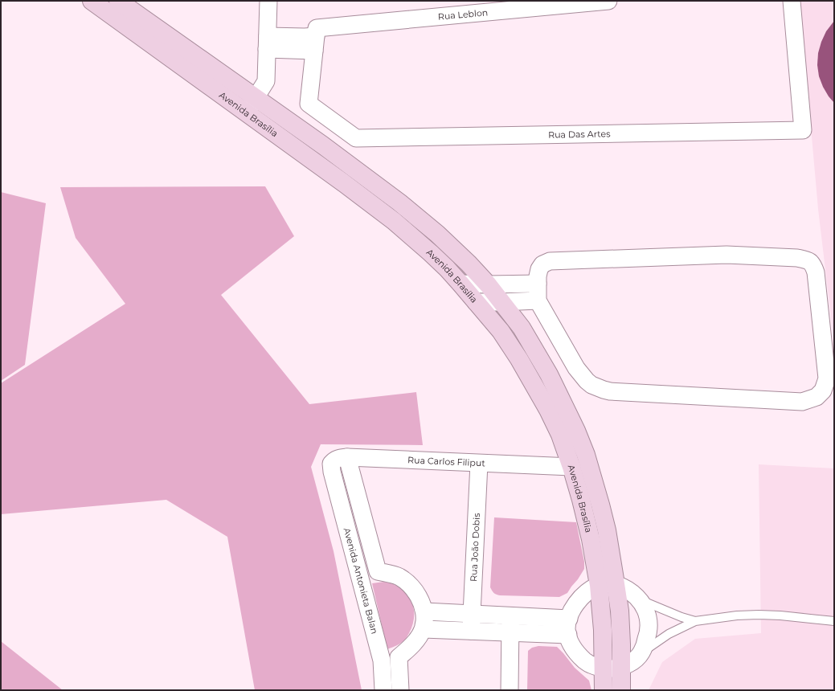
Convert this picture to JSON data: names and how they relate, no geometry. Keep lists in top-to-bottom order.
{
  "streets": {
    "main road": ["Avenida Brasília"],
    "street": [
      "Rua Leblon",
      "Rua Das Artes",
      "Rua Carlos Filiput",
      "Rua João Dobis",
      "Avenida Antonieta Balan"
    ]
  },
  "crossings": [
    ["Rua Leblon", "Rua Das Artes"],
    ["Avenida Brasília", "Rua Carlos Filiput"],
    ["Rua Carlos Filiput", "Rua João Dobis"],
    ["Rua Carlos Filiput", "Avenida Antonieta Balan"]
  ]
}
